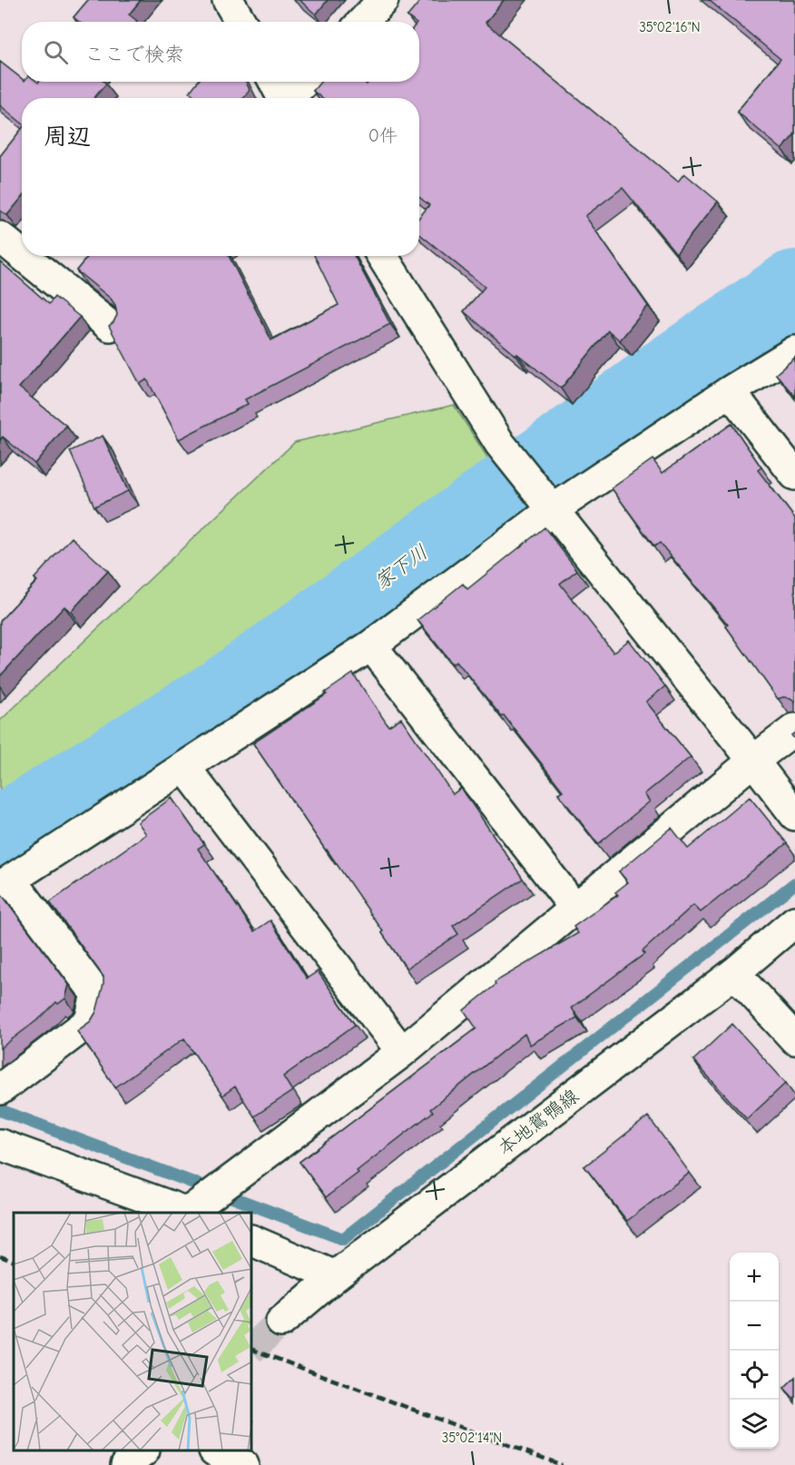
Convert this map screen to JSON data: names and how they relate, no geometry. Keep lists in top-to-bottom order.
{
  "streets": {
    "street": ["本地鴛鴨線"]
  },
  "water": ["家下川"],
  "page": {
    "search": "ここで検索",
    "heading": ["周辺", "0件"],
    "map_buttons": ["+", "−"]
  },
  "coordinates": ["35°02'16\"N", "35°02'14\"N"]
}
